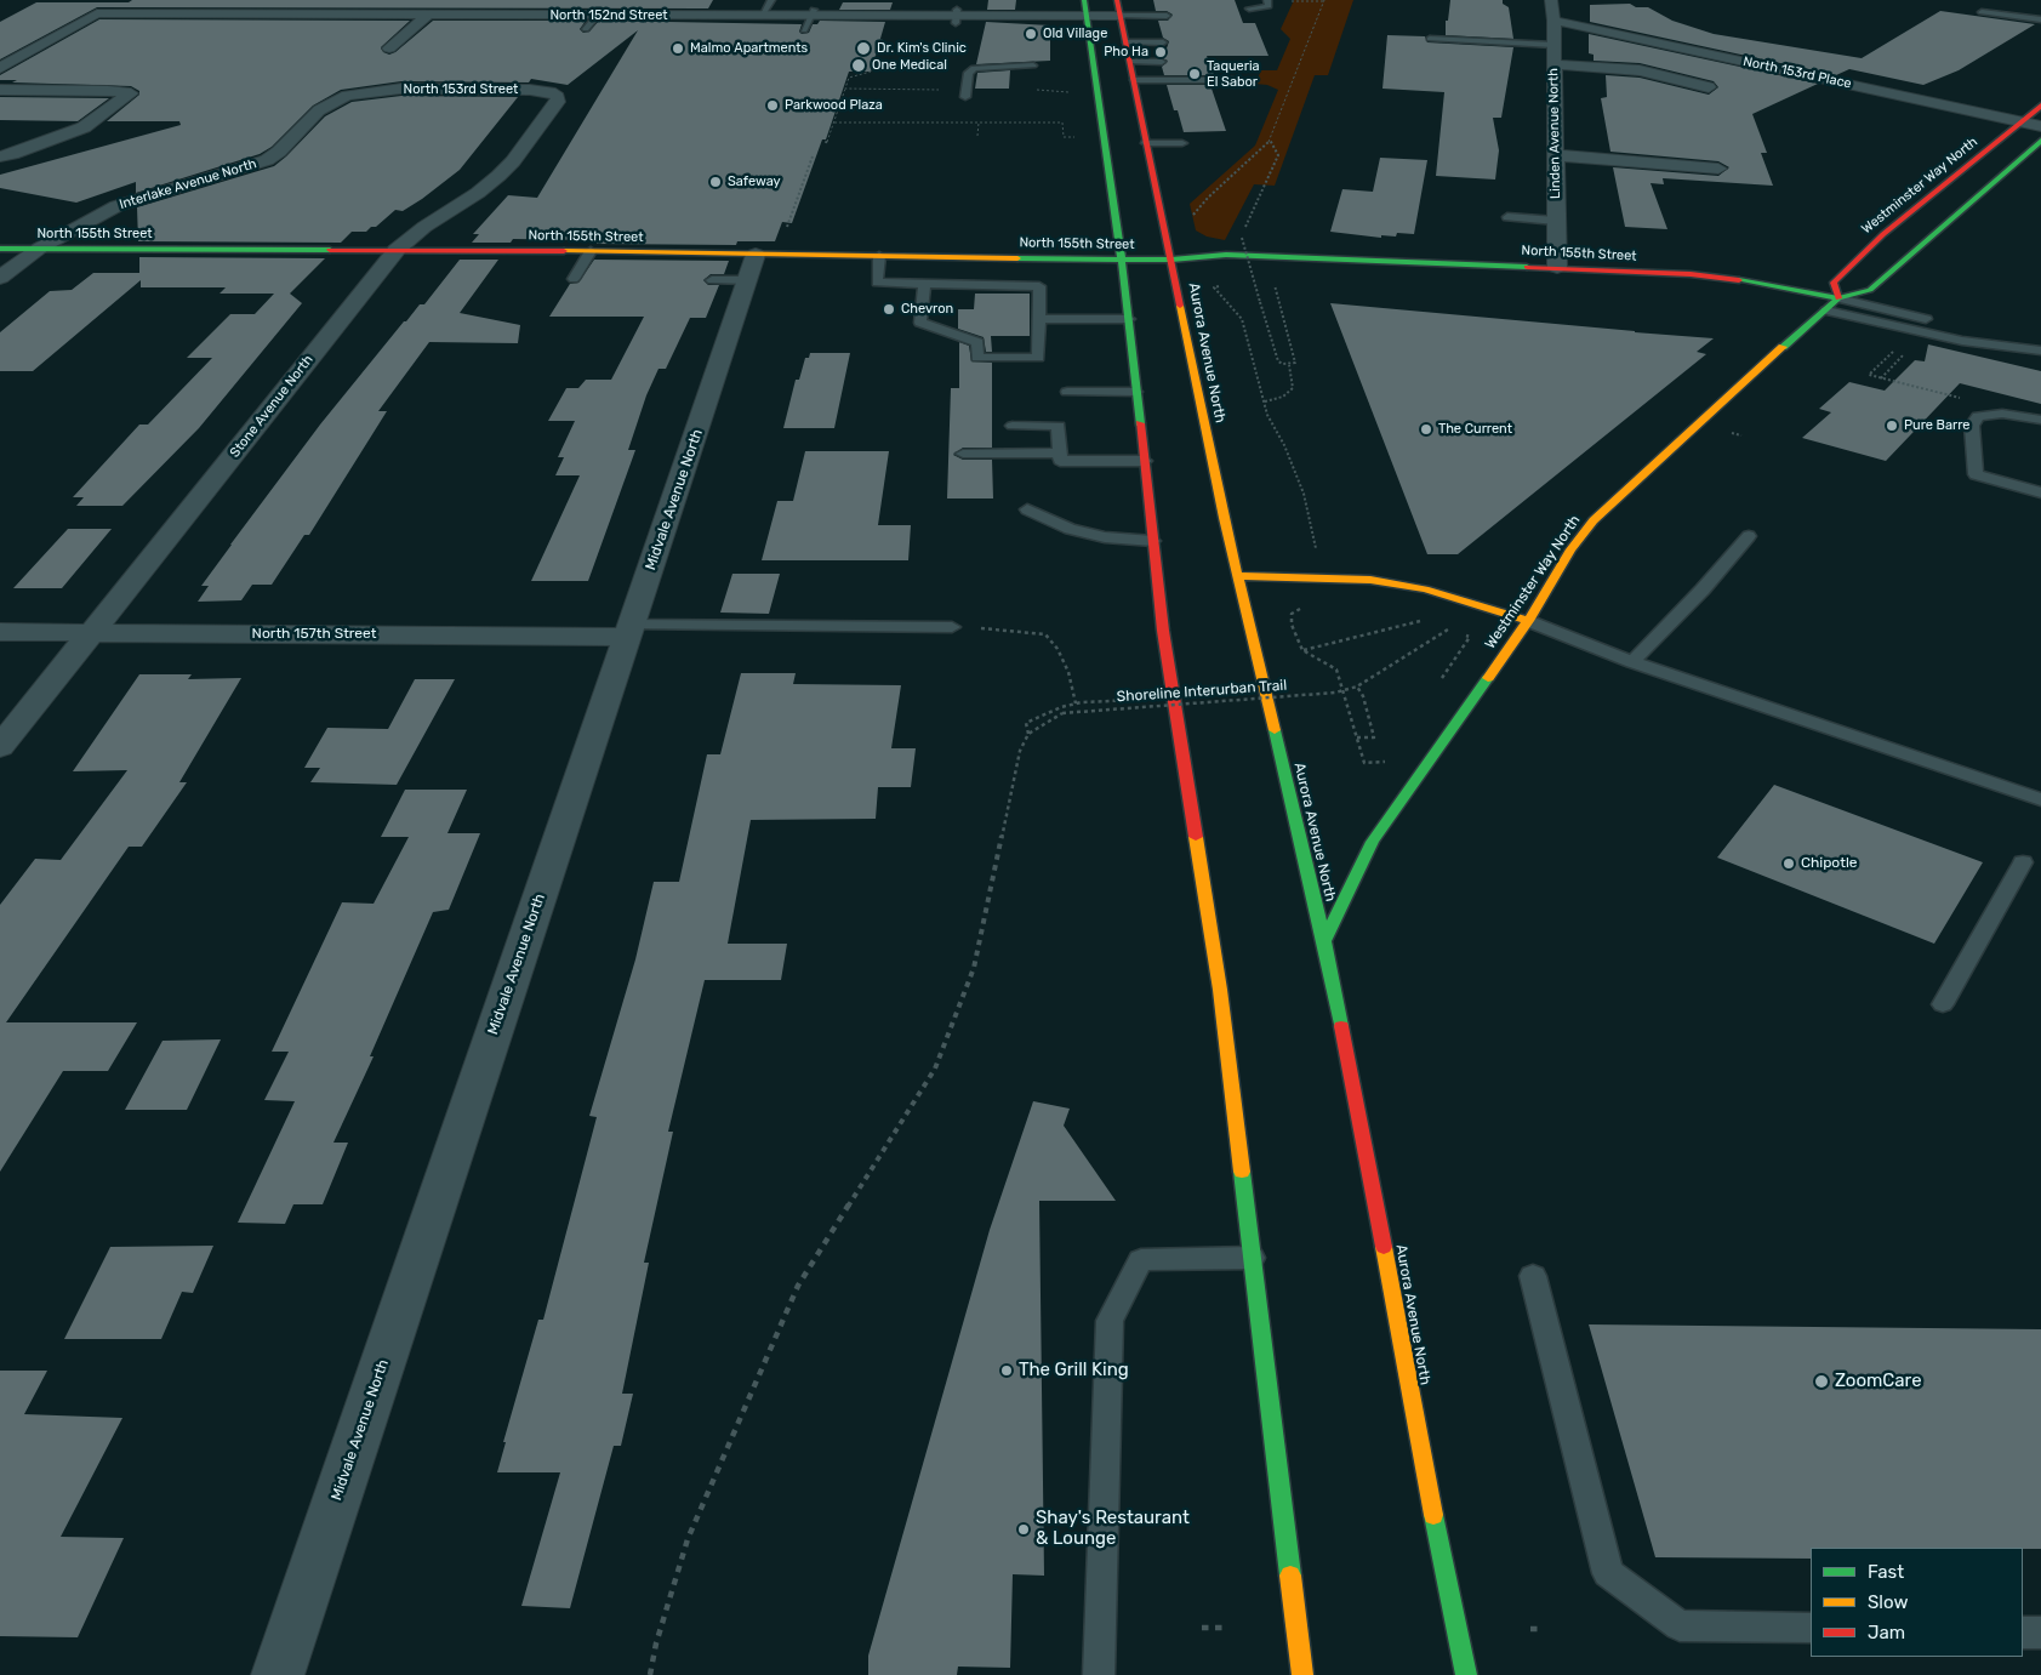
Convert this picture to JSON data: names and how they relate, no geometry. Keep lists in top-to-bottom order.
{
  "streets": {
    "main road": ["Westminster Way North", "North 155th Street", "Aurora Avenue North"],
    "street": [
      "North 152nd Street",
      "North 153rd Place",
      "North 153rd Street",
      "Linden Avenue North",
      "Interlake Avenue North",
      "Stone Avenue North",
      "Midvale Avenue North",
      "North 157th Street"
    ],
    "path": ["Shoreline Interurban Trail"]
  },
  "crossings": [
    ["North 152nd Street", "Aurora Avenue North"],
    ["North 153rd Place", "Linden Avenue North"],
    ["North 153rd Place", "Westminster Way North"],
    ["North 153rd Street", "Interlake Avenue North"],
    ["North 153rd Street", "Stone Avenue North"],
    ["Linden Avenue North", "North 155th Street"],
    ["Interlake Avenue North", "North 155th Street"],
    ["Westminster Way North", "North 155th Street"],
    ["Westminster Way North", "Aurora Avenue North"],
    ["North 155th Street", "Aurora Avenue North"],
    ["North 155th Street", "Stone Avenue North"],
    ["North 155th Street", "Midvale Avenue North"],
    ["Stone Avenue North", "North 157th Street"],
    ["Midvale Avenue North", "North 157th Street"]
  ],
  "places": [
    "Old Village",
    "Malmo Apartments",
    "Dr. Kim's Clinic",
    "Pho Ha",
    "One Medical",
    "Taqueria El Sabor",
    "Parkwood Plaza",
    "Safeway",
    "Chevron",
    "Pure Barre",
    "The Current",
    "Chipotle",
    "The Grill King",
    "ZoomCare",
    "Shay's Restaurant & Lounge"
  ],
  "legend": ["Fast", "Slow", "Jam"]
}
